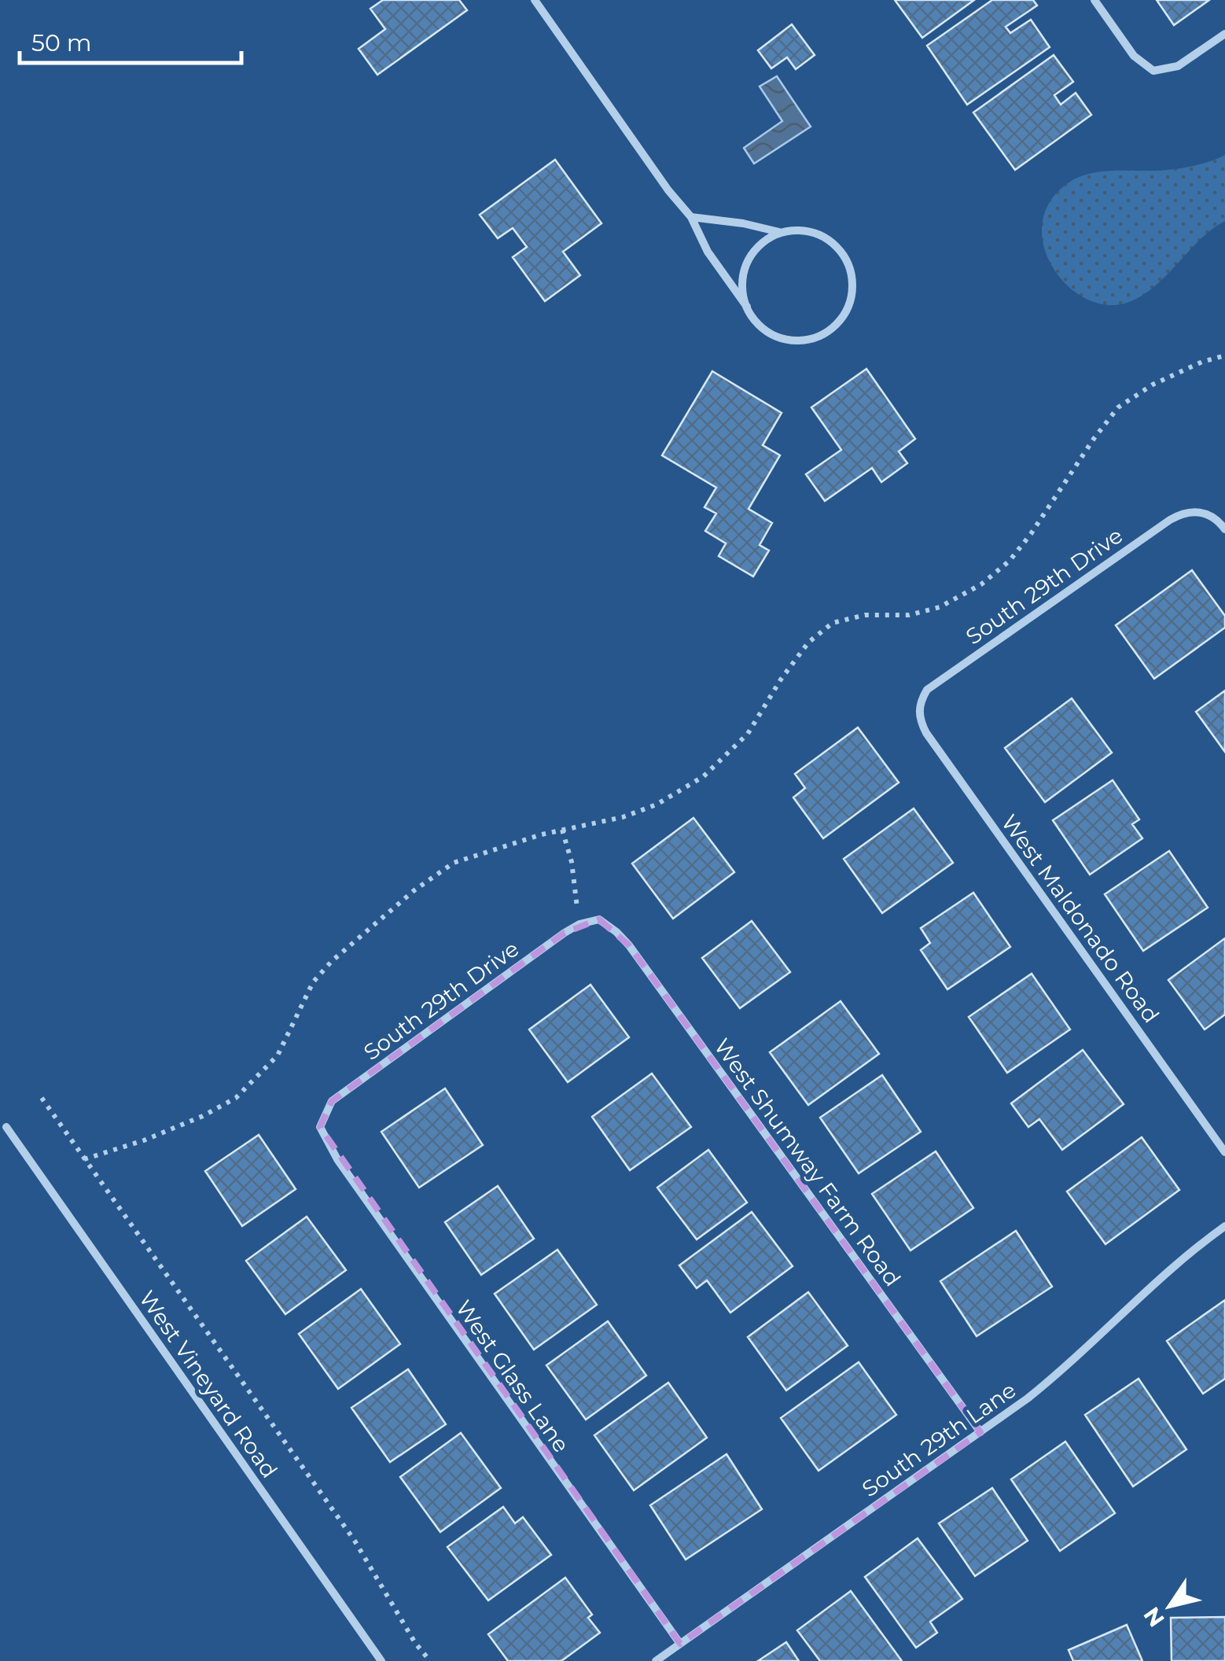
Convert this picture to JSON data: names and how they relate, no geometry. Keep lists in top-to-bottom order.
{
  "streets": {
    "street": [
      "South 29th Drive",
      "West Maldonado Road",
      "West Shumway Farm Road",
      "West Glass Lane",
      "West Vineyard Road",
      "South 29th Lane"
    ]
  },
  "crossings": [
    ["South 29th Drive", "West Maldonado Road"],
    ["South 29th Drive", "West Shumway Farm Road"],
    ["South 29th Drive", "West Glass Lane"],
    ["West Shumway Farm Road", "South 29th Lane"],
    ["West Glass Lane", "South 29th Lane"]
  ],
  "scale_bar": "50 m",
  "north": "bottom left"
}
